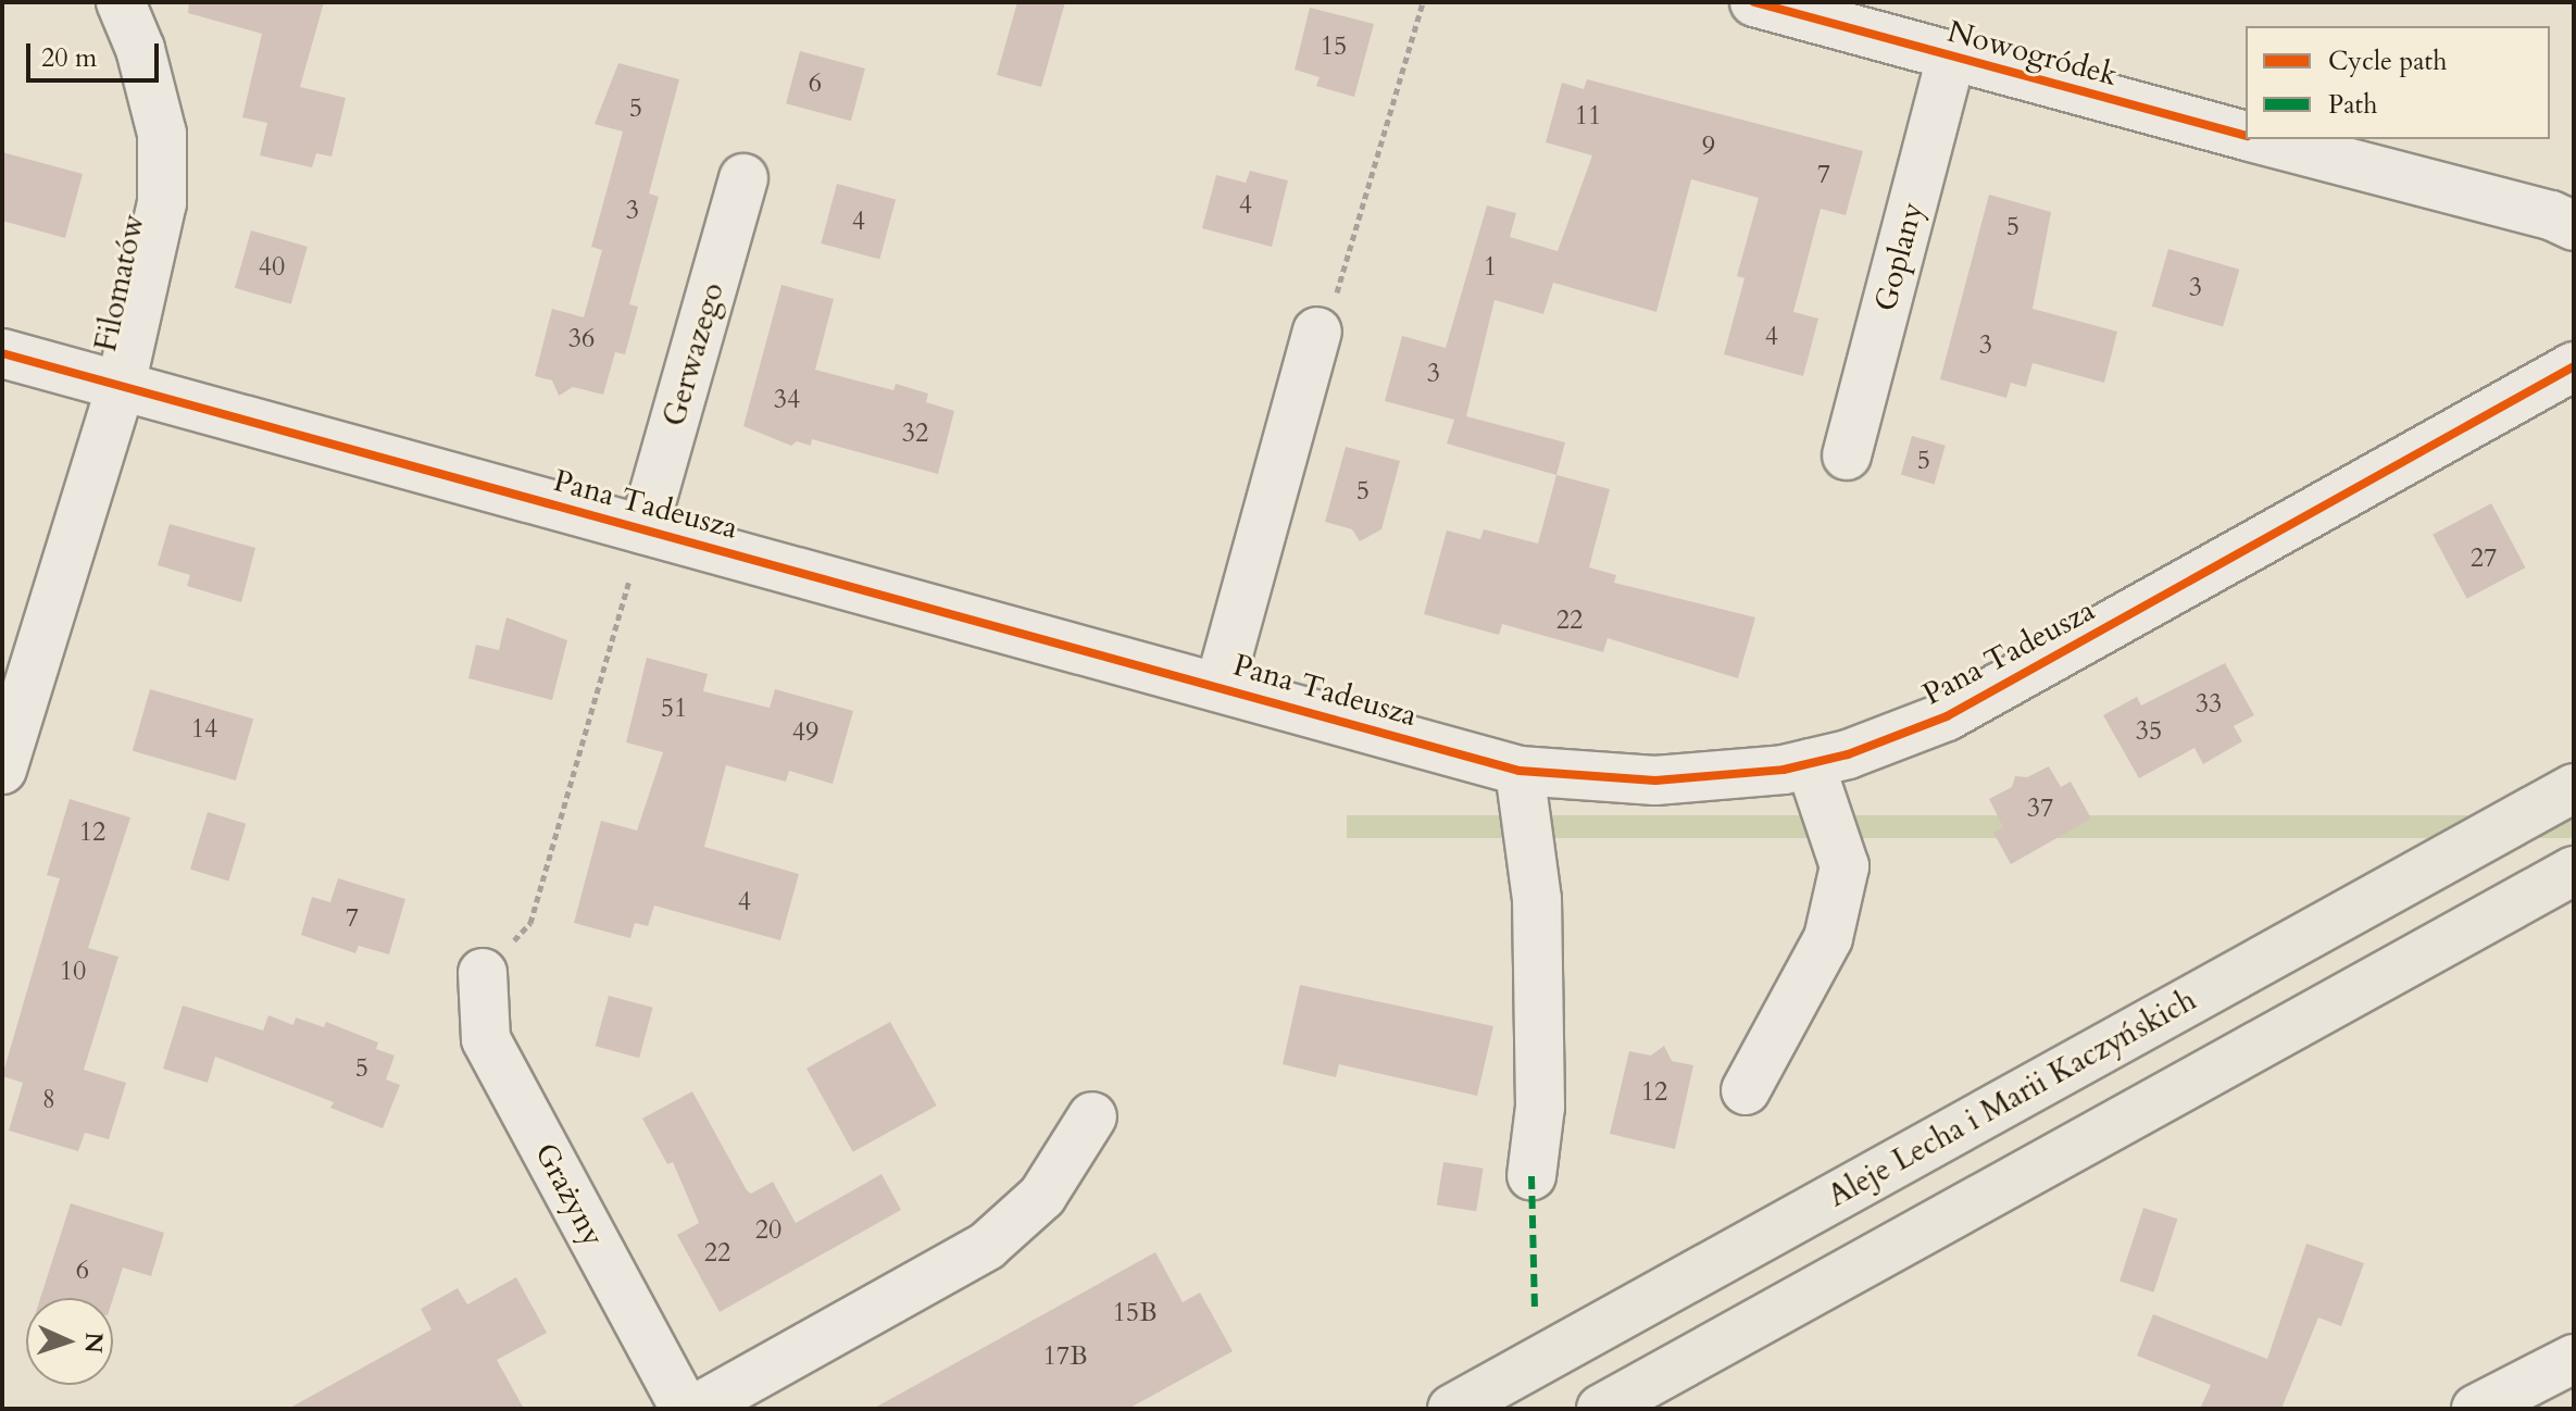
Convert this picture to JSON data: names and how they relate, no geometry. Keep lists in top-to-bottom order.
{
  "streets": {
    "main road": ["Aleje Lecha i Marii Kaczyńskich"],
    "street": [
      "Nowogródek",
      "Goplany",
      "Filomatów",
      "Gerwazego",
      "Pana Tadeusza",
      "Grażyny"
    ]
  },
  "crossings": [
    ["Nowogródek", "Goplany"],
    ["Filomatów", "Pana Tadeusza"],
    ["Gerwazego", "Pana Tadeusza"]
  ],
  "house_numbers": [
    "15",
    "6",
    "5",
    "11",
    "9",
    "7",
    "4",
    "3",
    "4",
    "5",
    "40",
    "1",
    "3",
    "4",
    "36",
    "3",
    "3",
    "34",
    "32",
    "5",
    "5",
    "27",
    "22",
    "33",
    "51",
    "14",
    "35",
    "49",
    "37",
    "12",
    "4",
    "7",
    "10",
    "5",
    "12",
    "8",
    "20",
    "22",
    "6",
    "15B",
    "17B"
  ],
  "legend": ["Cycle path", "Path"],
  "scale_bar": "20 m",
  "north": "right"
}
